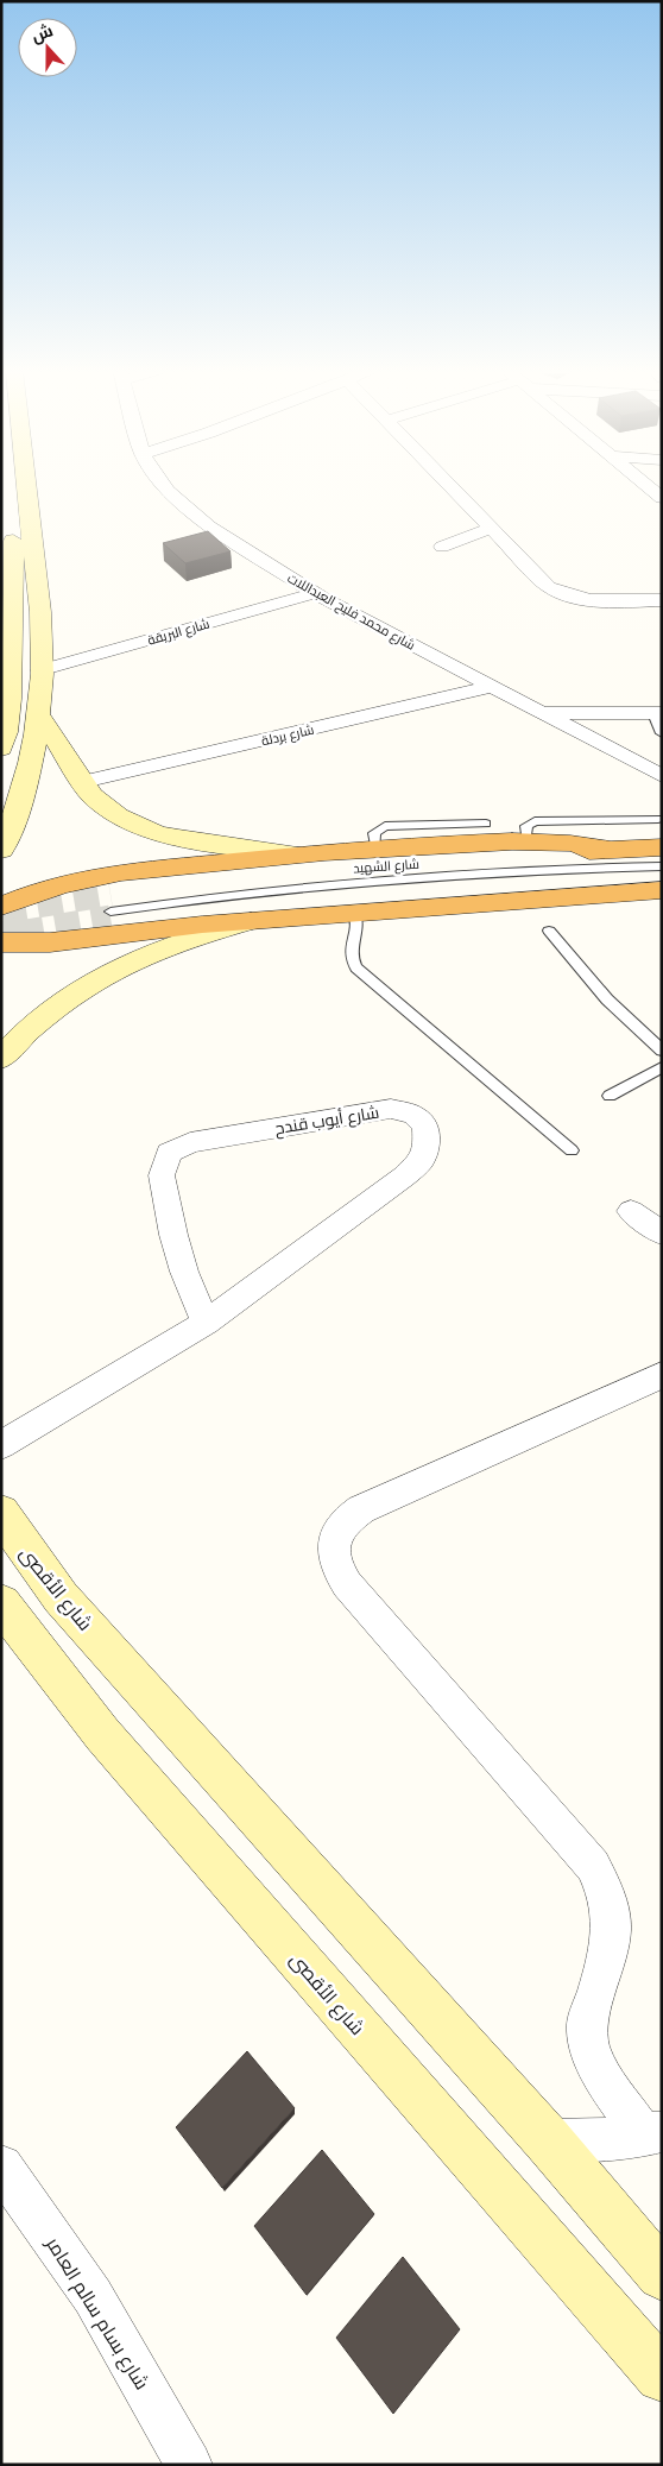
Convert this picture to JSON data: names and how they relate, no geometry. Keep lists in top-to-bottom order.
{
  "streets": {
    "highway": ["شارع الشهيد"],
    "main road": ["شارع الأقصى"],
    "street": [
      "شارع محمد فليح العبداللات",
      "شارع البريقة",
      "شارع بردلة",
      "شارع أيوب قندح",
      "شارع بسام سالم العامر"
    ]
  },
  "crossings": [
    ["شارع محمد فليح العبداللات", "شارع البريقة"],
    ["شارع محمد فليح العبداللات", "شارع بردلة"]
  ],
  "north": "top"
}
